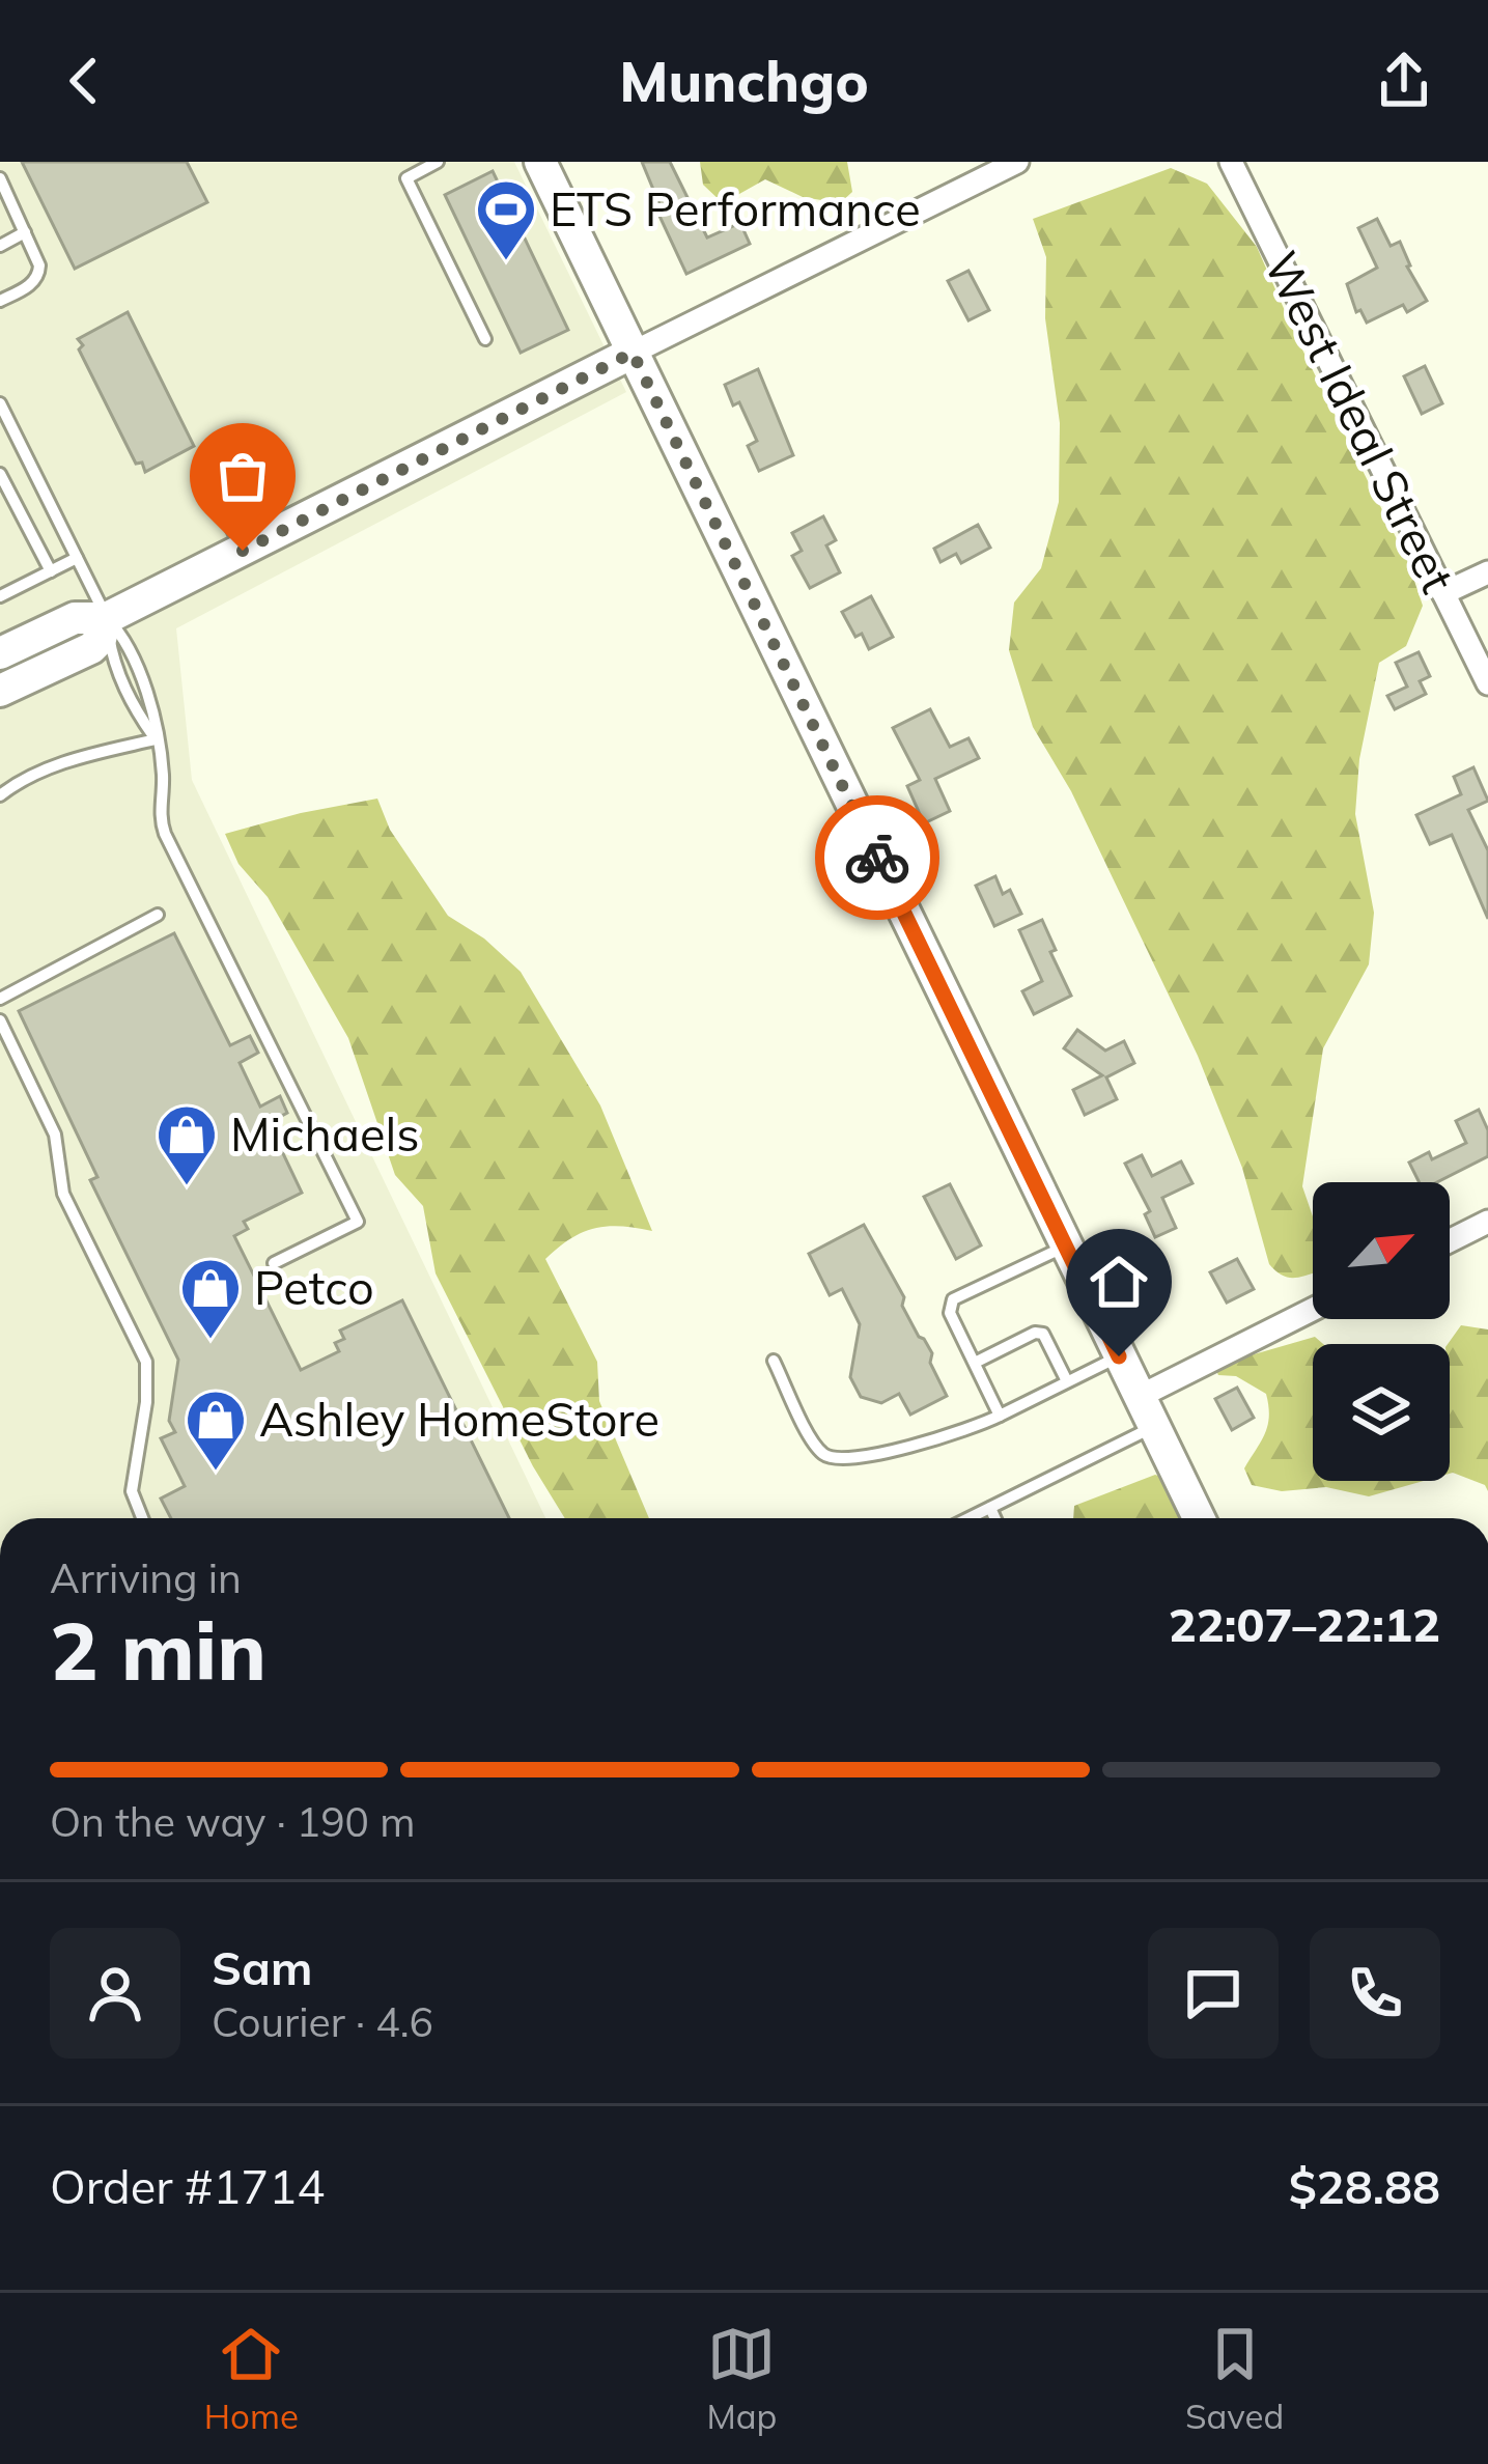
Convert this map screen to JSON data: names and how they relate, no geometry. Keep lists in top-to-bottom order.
{
  "streets": {
    "street": ["West Ideal Street"]
  },
  "places": {
    "sports": ["ETS Performance"],
    "shop": ["Michaels", "Petco", "Ashley HomeStore"]
  },
  "north": "top right",
  "page": {
    "header": "Munchgo",
    "heading": ["2 min", "Arriving in", "22:07–22:12"],
    "panel": [
      "Sam",
      "Courier · 4.6",
      "Order #1714",
      "$28.88"
    ],
    "bar": "On the way · 190 m",
    "tabs": ["Home", "Map", "Saved"]
  }
}
